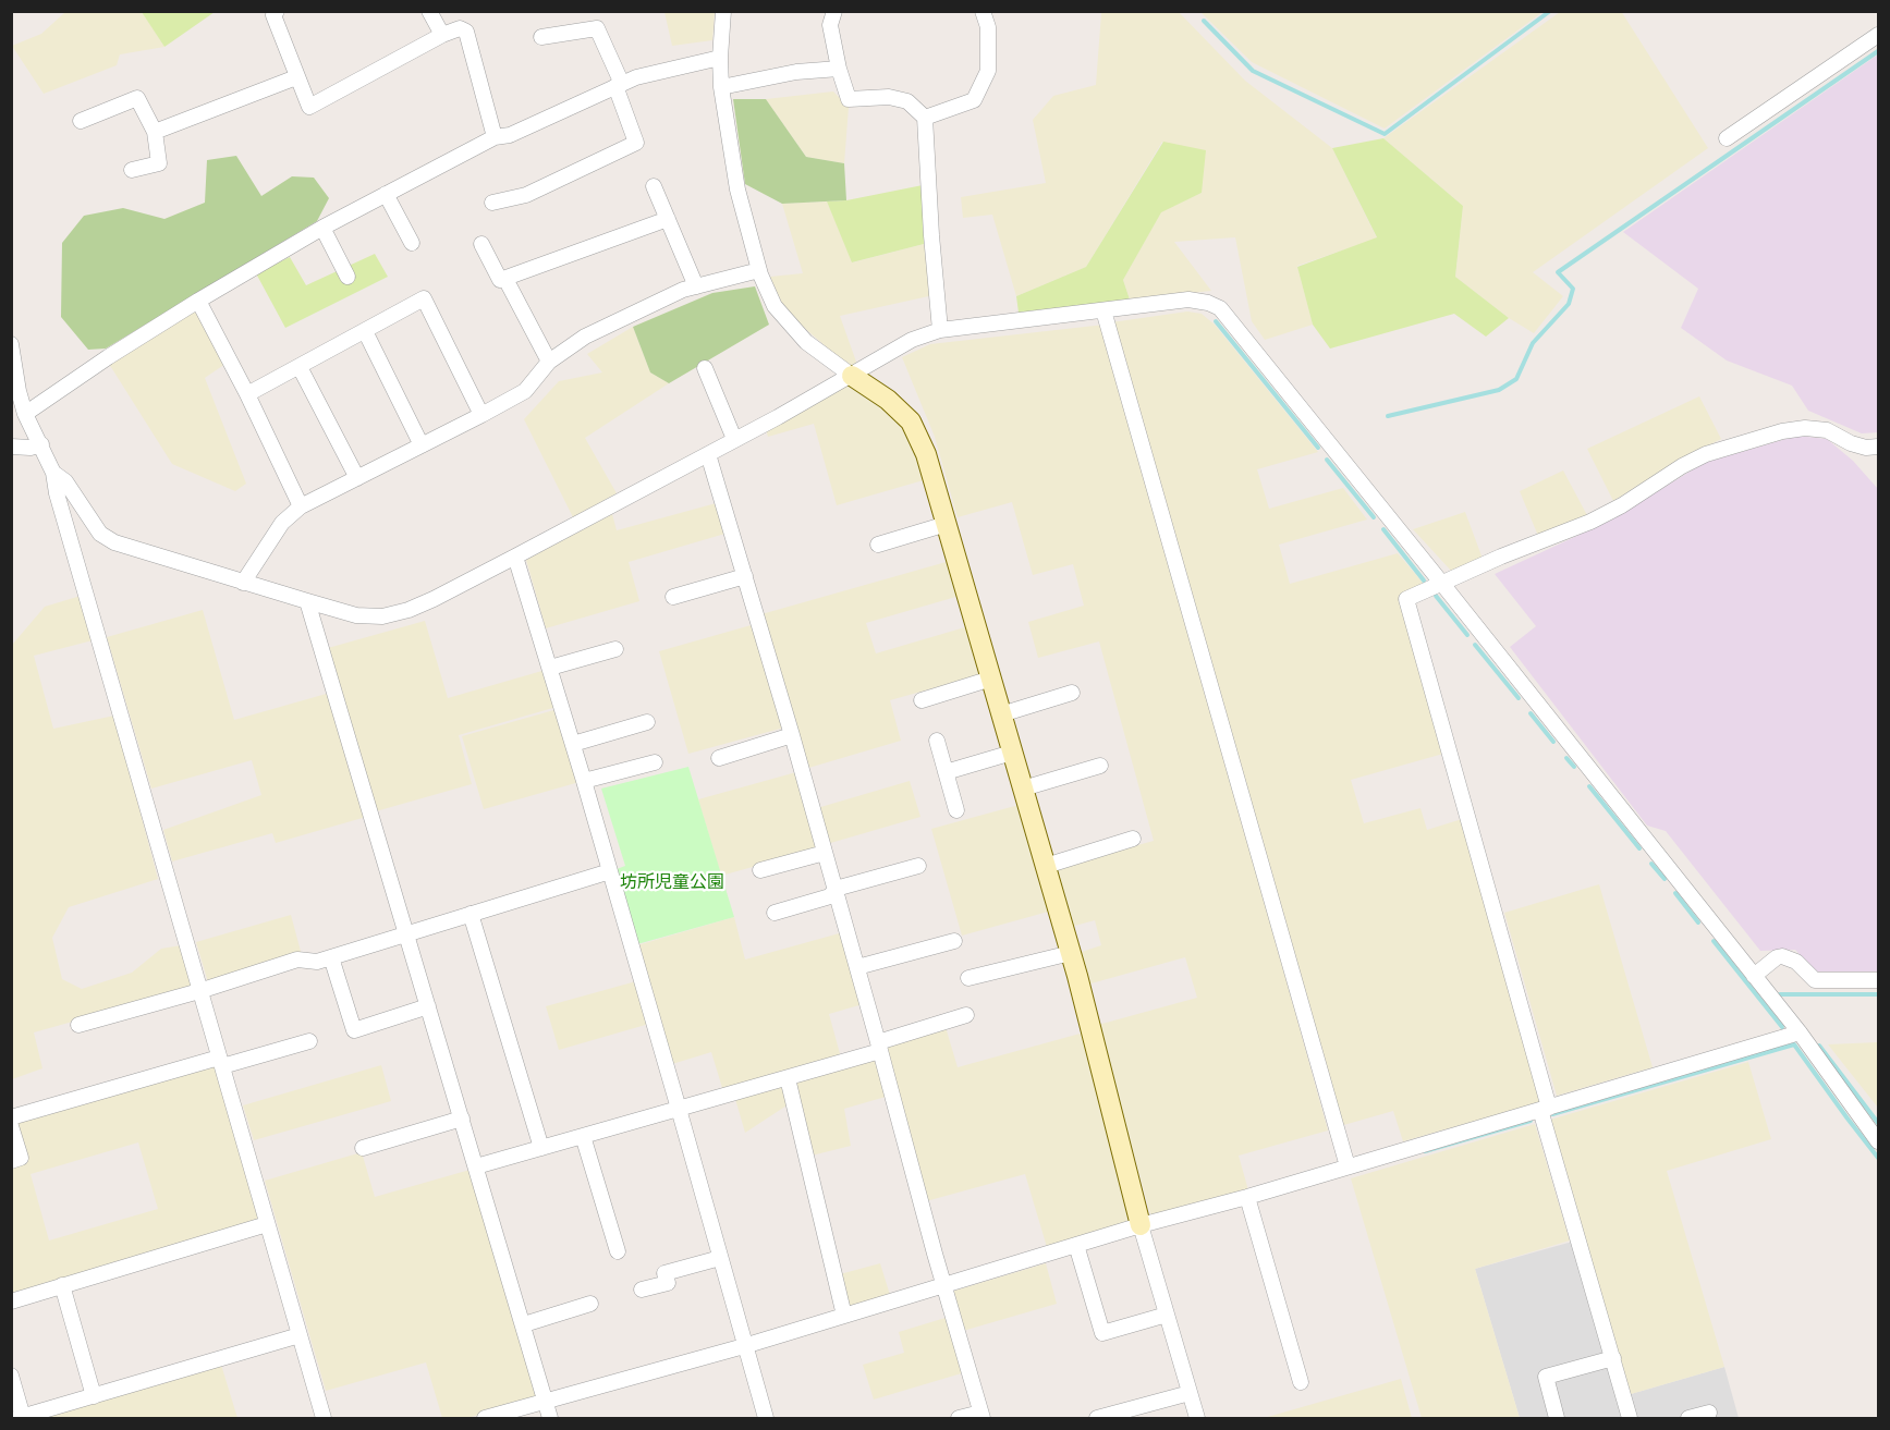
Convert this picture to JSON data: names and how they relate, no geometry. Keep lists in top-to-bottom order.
{
  "parks": ["坊所児童公園"]
}
